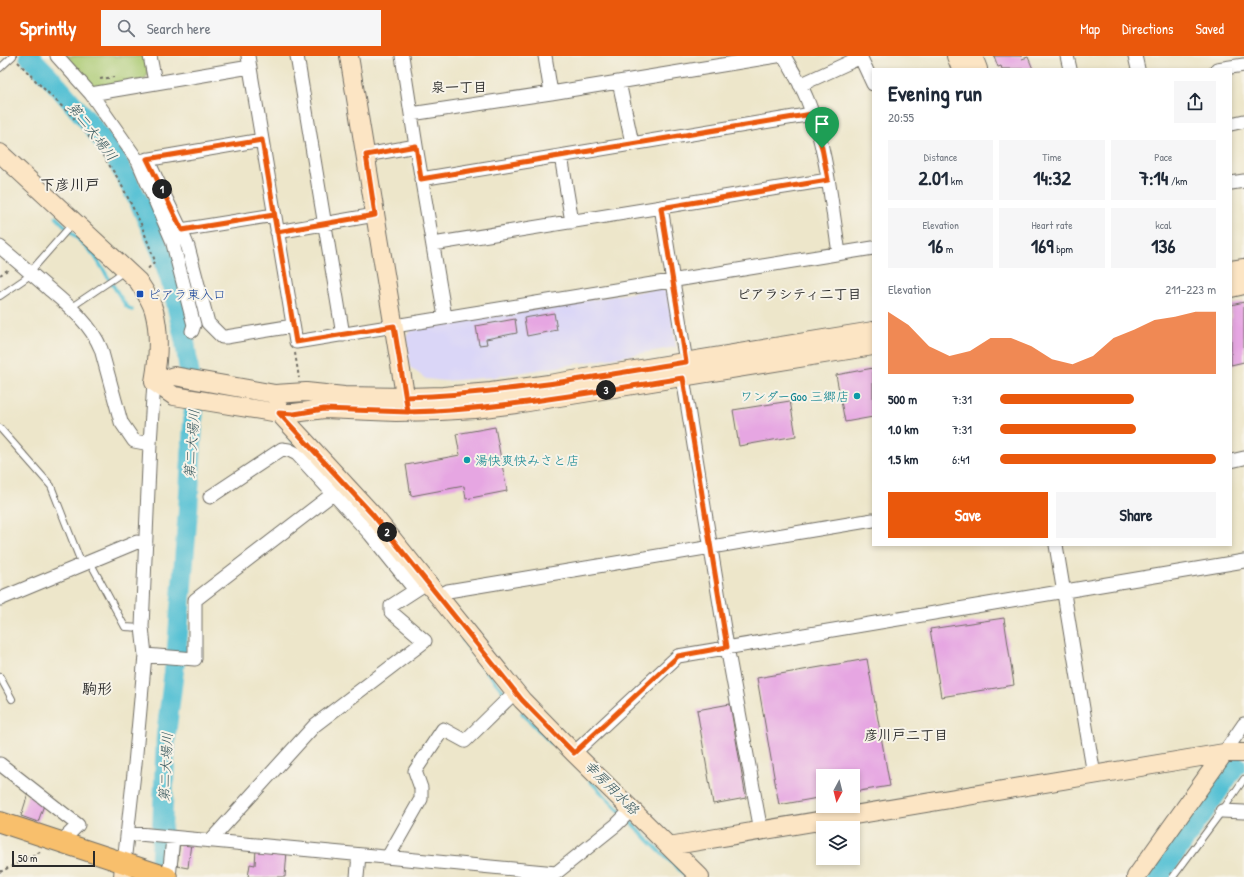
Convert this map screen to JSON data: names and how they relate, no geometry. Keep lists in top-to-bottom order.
{
  "districts": [
    "泉一丁目",
    "下彦川戸",
    "ピアラシティ二丁目",
    "駒形",
    "彦川戸二丁目"
  ],
  "water": ["第二大場川", "幸房用水路"],
  "places": {
    "transit": ["ピアラ東入口"],
    "other": ["ワンダーGoo 三郷店", "湯快爽快みさと店"]
  },
  "scale_bar": "50 m",
  "north": "bottom",
  "page": {
    "header": "Sprintly",
    "search": "Search here",
    "nav": ["Map", "Directions", "Saved"],
    "heading": ["Evening run", "20:55"],
    "stats": [
      ["Distance", "2.01 km"],
      ["Time", "14:32"],
      ["Pace", "7:14 /km"],
      ["Elevation", "16 m"],
      ["Heart rate", "169 bpm"],
      ["kcal", "136"]
    ],
    "pins": ["1", "3", "2"],
    "chart": ["Elevation", "211–223 m"],
    "list": [
      {
        "name": "500 m",
        "note": "7:31"
      },
      {
        "name": "1.0 km",
        "note": "7:31"
      },
      {
        "name": "1.5 km",
        "note": "6:41"
      }
    ],
    "buttons": ["Save", "Share"],
    "scale": "50 m"
  }
}
